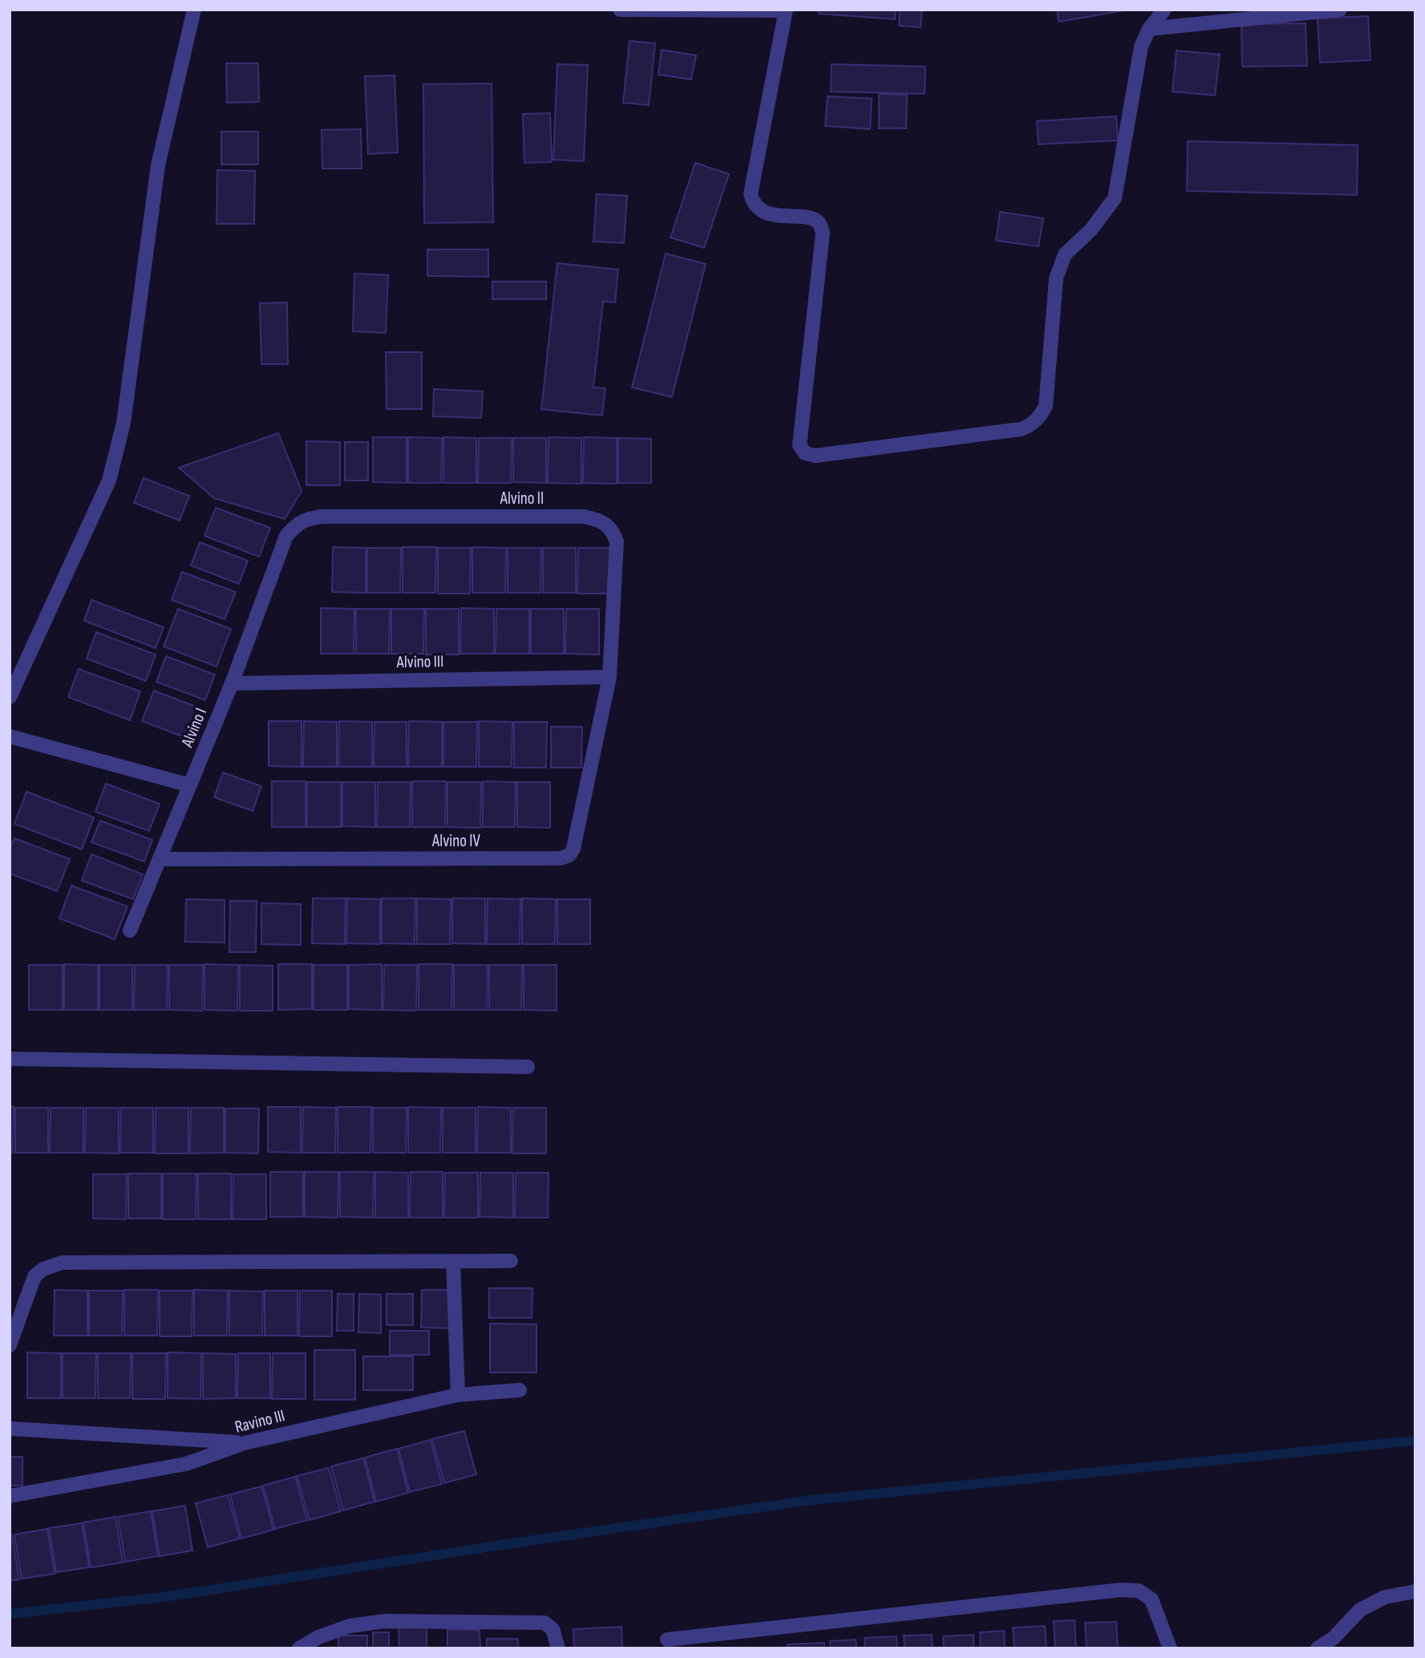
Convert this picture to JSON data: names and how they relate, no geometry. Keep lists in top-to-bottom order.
{
  "streets": {
    "street": [
      "Alvino II",
      "Alvino III",
      "Alvino I",
      "Alvino IV",
      "Ravino III"
    ]
  },
  "crossings": [
    ["Alvino II", "Alvino III"],
    ["Alvino II", "Alvino I"],
    ["Alvino II", "Alvino IV"],
    ["Alvino III", "Alvino I"],
    ["Alvino III", "Alvino IV"],
    ["Alvino I", "Alvino IV"]
  ]
}
